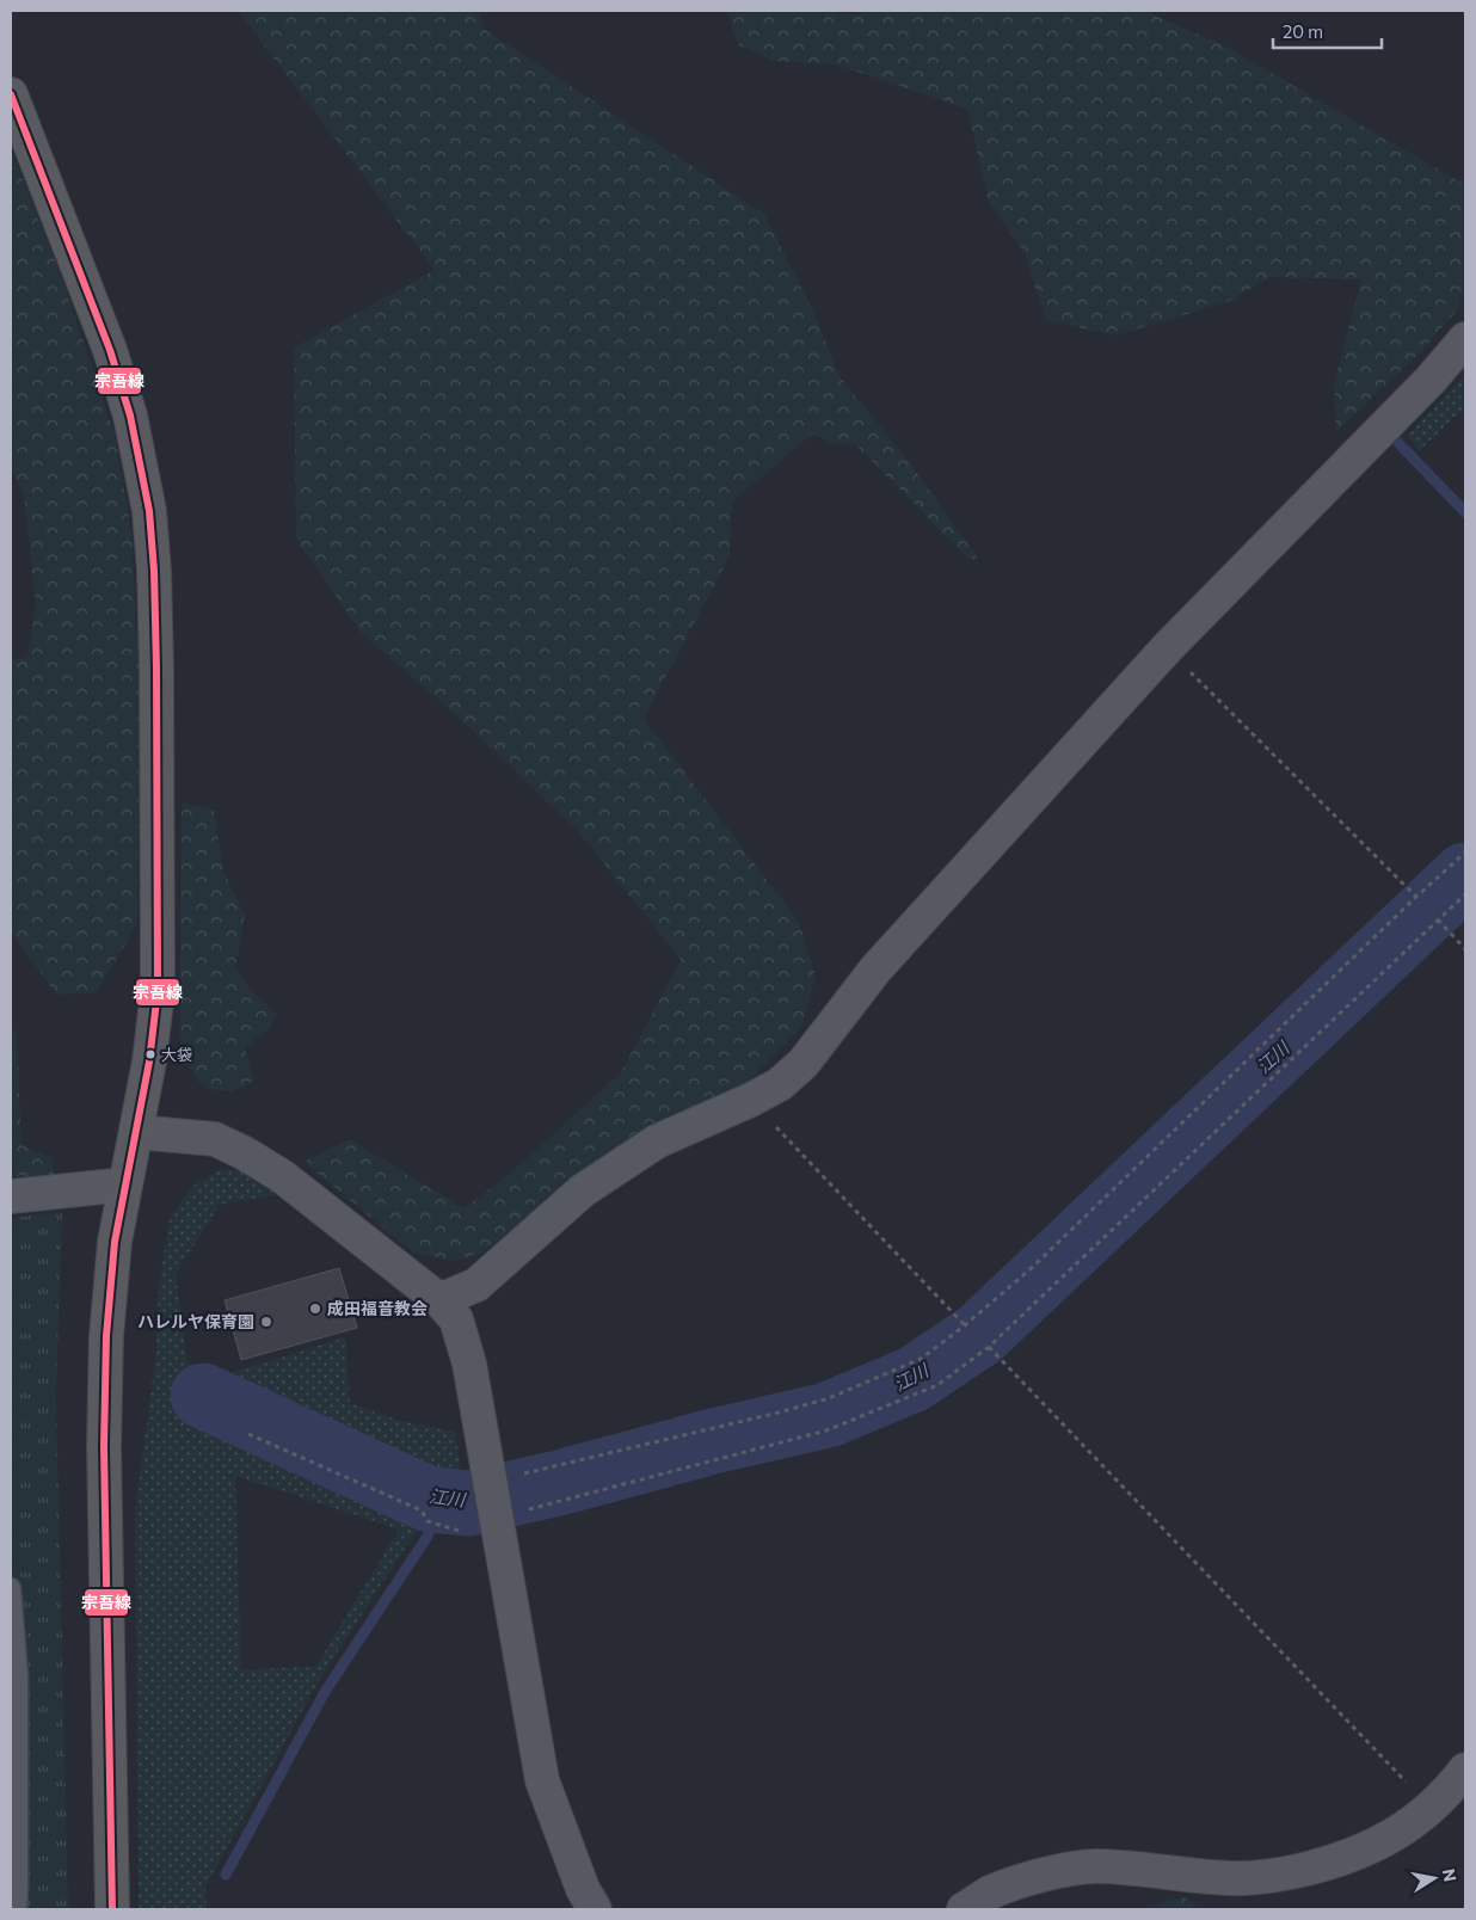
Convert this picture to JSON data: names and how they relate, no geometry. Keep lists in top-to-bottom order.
{
  "water": ["江川"],
  "places": ["大袋", "成田福音教会", "ハレルヤ保育園"],
  "lines": ["transit line 宗吾線"],
  "scale_bar": "20 m",
  "north": "right"
}
